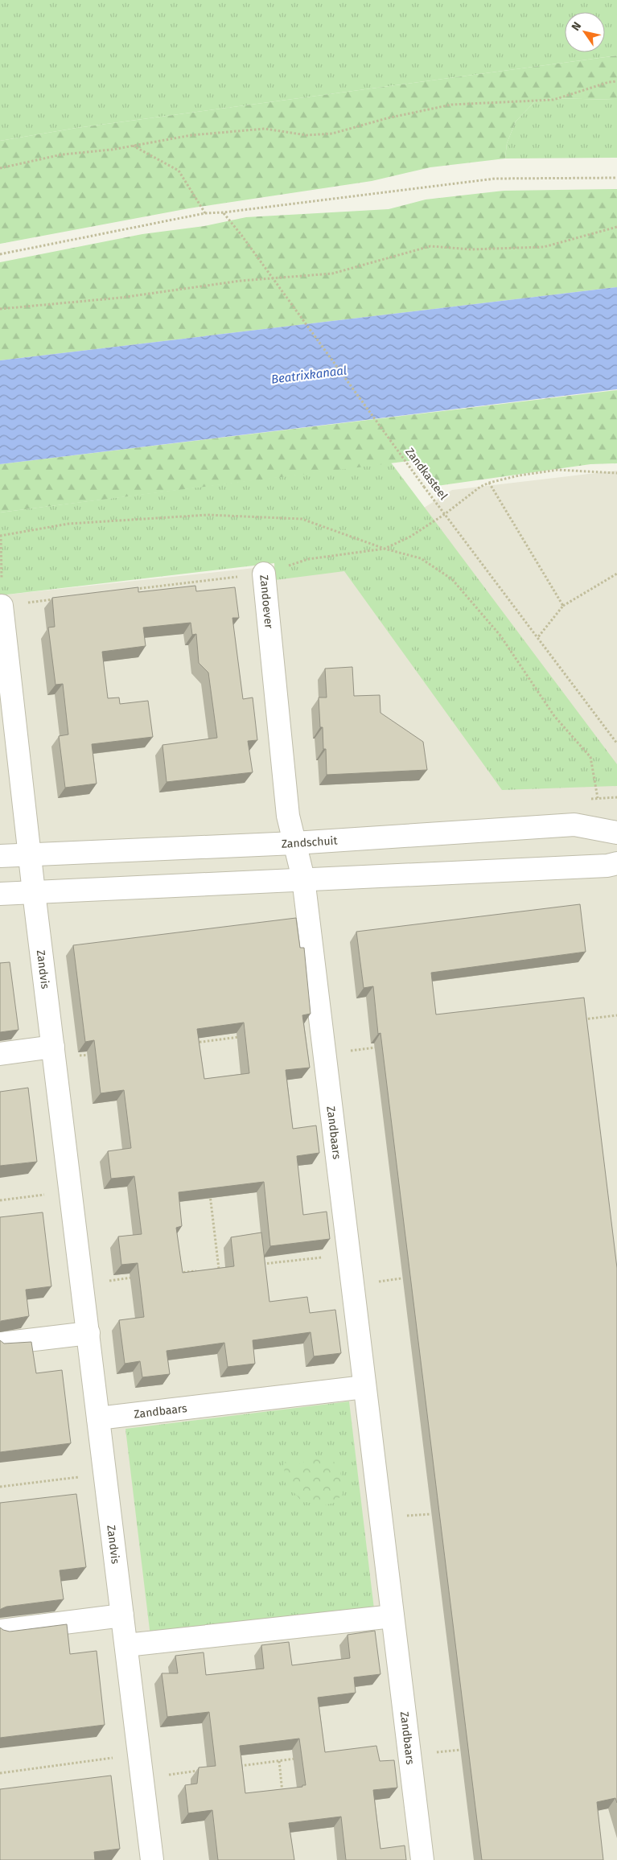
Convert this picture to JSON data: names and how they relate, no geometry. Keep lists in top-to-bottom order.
{
  "streets": {
    "street": [
      "Zandoever",
      "Zandschuit",
      "Zandvis",
      "Zandbaars"
    ],
    "path": ["Zandkasteel"]
  },
  "crossings": [
    ["Zandoever", "Zandschuit"],
    ["Zandoever", "Zandbaars"],
    ["Zandschuit", "Zandvis"],
    ["Zandvis", "Zandbaars"]
  ],
  "water": ["Beatrixkanaal"],
  "north": "top left"
}
